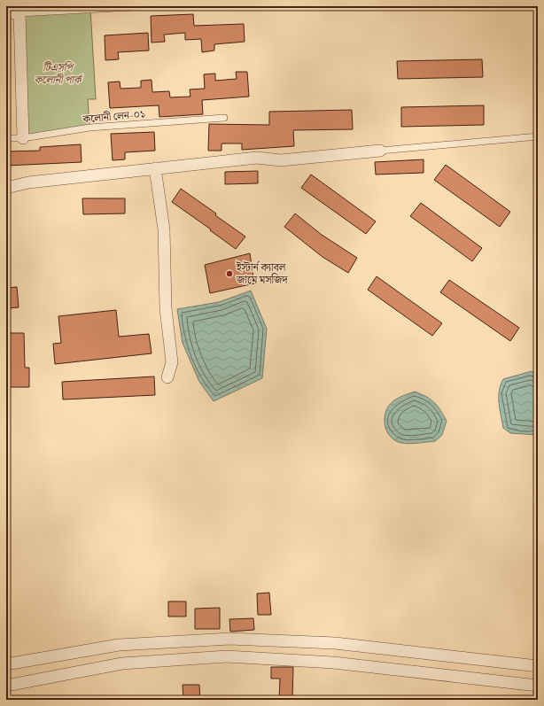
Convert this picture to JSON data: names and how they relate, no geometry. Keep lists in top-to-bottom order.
{
  "streets": {
    "lane": ["কলোনী লেন-০১"]
  },
  "parks": ["টিএসপি কলোনী পার্ক"],
  "places": ["ইস্টার্ন ক্যাবল জামে মসজিদ"]
}
